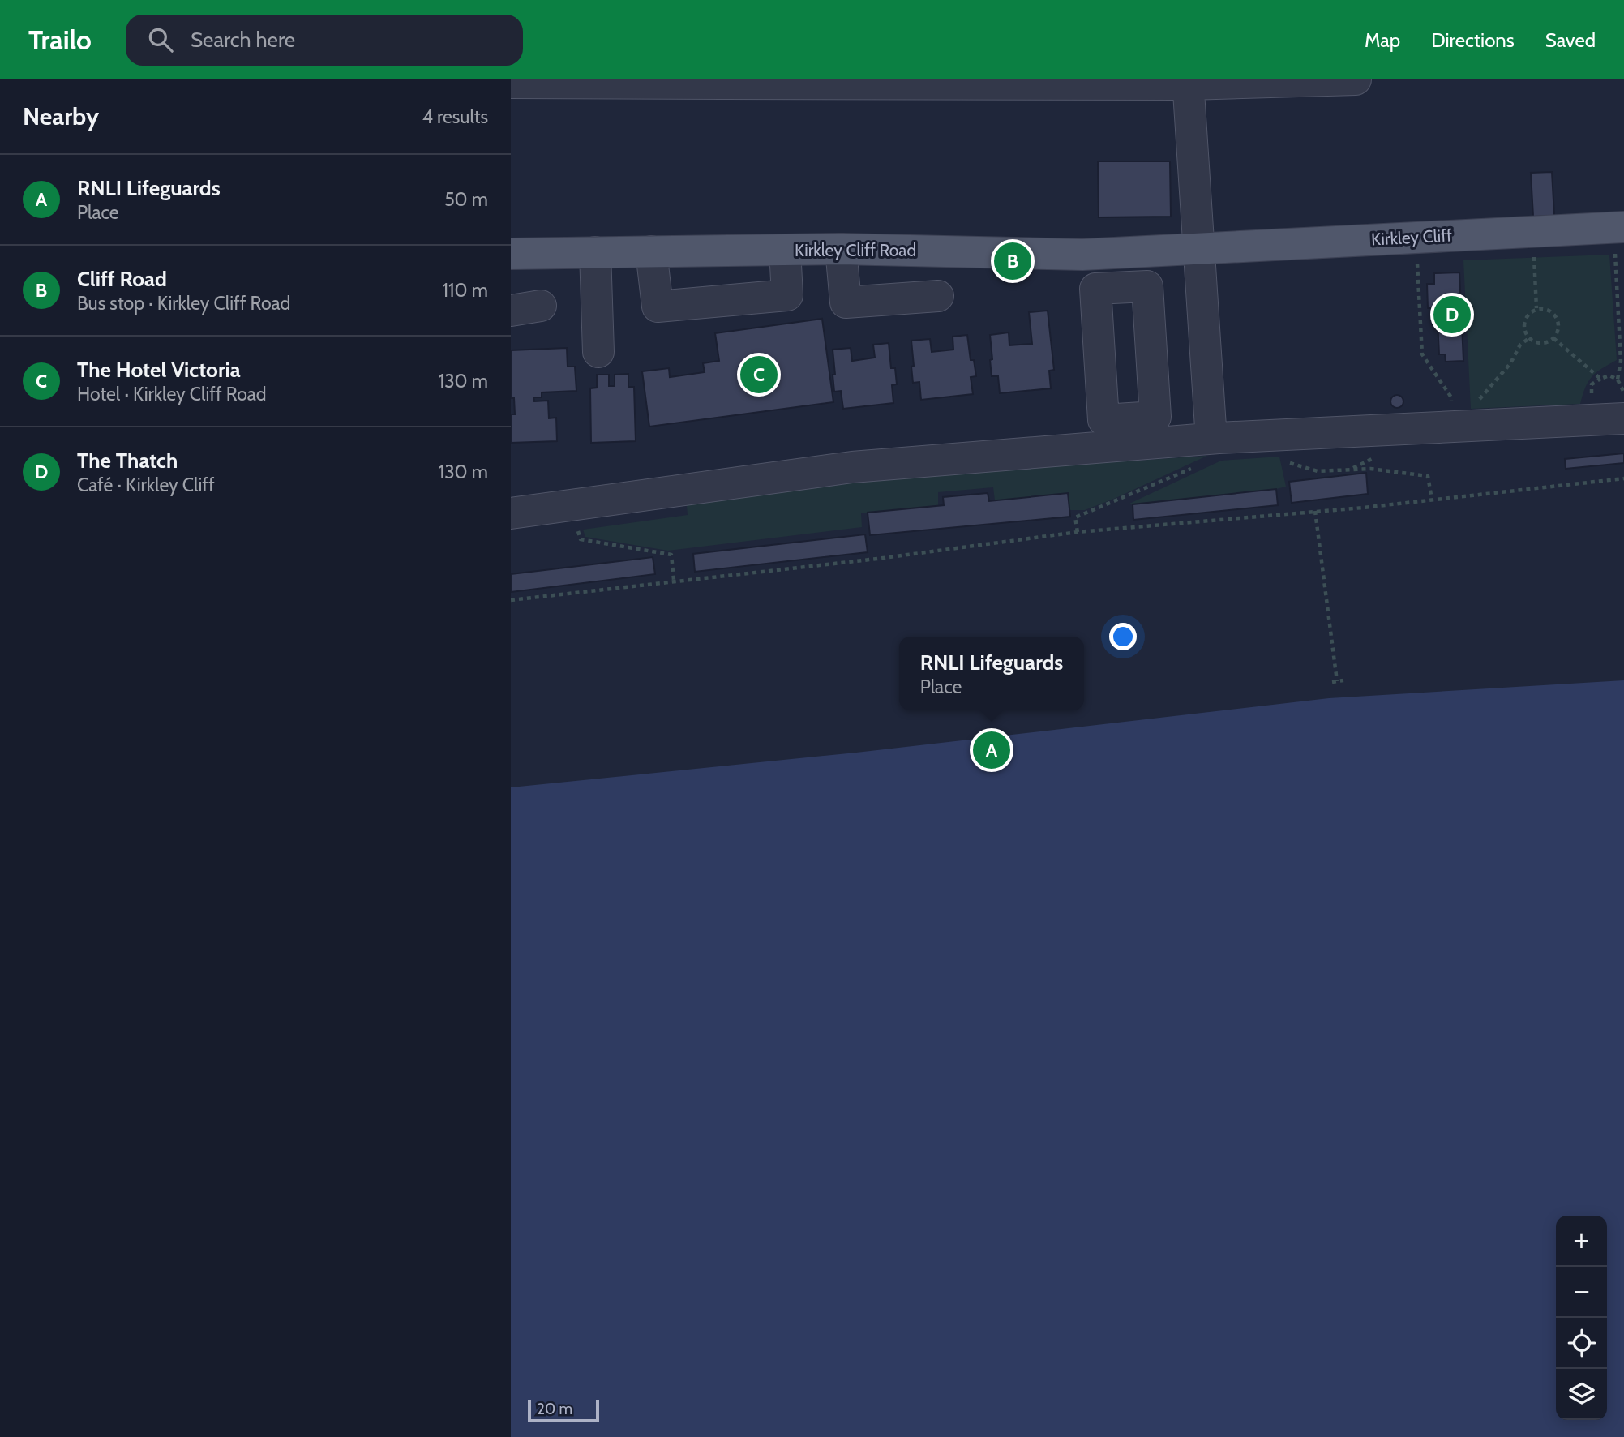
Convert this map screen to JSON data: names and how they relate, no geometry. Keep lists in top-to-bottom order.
{
  "streets": {
    "main road": ["Kirkley Cliff", "Kirkley Cliff Road"]
  },
  "crossings": [
    ["Kirkley Cliff", "Kirkley Cliff Road"]
  ],
  "scale_bar": "20 m",
  "page": {
    "header": "Trailo",
    "search": "Search here",
    "nav": ["Map", "Directions", "Saved"],
    "heading": ["Nearby", "4 results"],
    "list": [
      {
        "mark": "A",
        "name": "RNLI Lifeguards",
        "note": "Place",
        "value": "50 m"
      },
      {
        "mark": "B",
        "name": "Cliff Road",
        "note": "Bus stop · Kirkley Cliff Road",
        "value": "110 m"
      },
      {
        "mark": "C",
        "name": "The Hotel Victoria",
        "note": "Hotel · Kirkley Cliff Road",
        "value": "130 m"
      },
      {
        "mark": "D",
        "name": "The Thatch",
        "note": "Café · Kirkley Cliff",
        "value": "130 m"
      }
    ],
    "pins": [
      "B",
      "D",
      "C",
      "A"
    ],
    "popup": ["RNLI Lifeguards", "Place"],
    "map_buttons": ["+", "−"],
    "scale": "20 m"
  }
}
